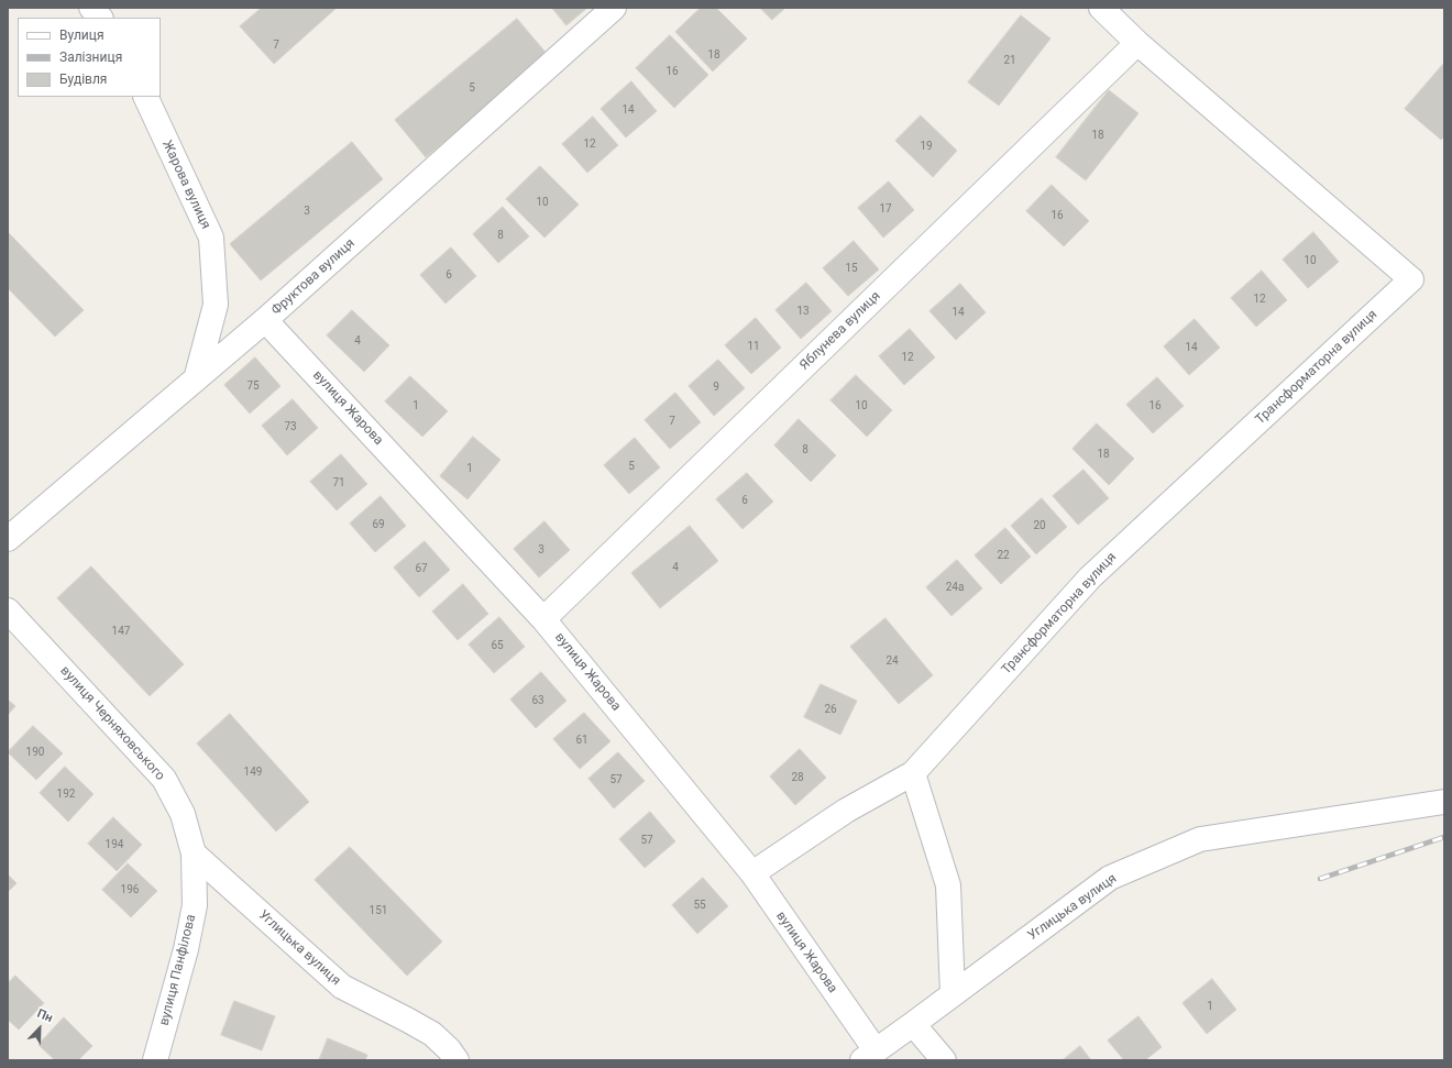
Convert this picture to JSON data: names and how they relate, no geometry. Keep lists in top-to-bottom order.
{
  "streets": {
    "street": [
      "Жарова вулиця",
      "Фруктова вулиця",
      "Яблунева вулиця",
      "Трансформаторна вулиця",
      "вулиця Жарова",
      "вулиця Черняховського",
      "Углицька вулиця",
      "вулиця Панфілова"
    ]
  },
  "crossings": [
    ["Жарова вулиця", "Фруктова вулиця"],
    ["Фруктова вулиця", "вулиця Жарова"],
    ["Яблунева вулиця", "Трансформаторна вулиця"],
    ["Яблунева вулиця", "вулиця Жарова"],
    ["Трансформаторна вулиця", "вулиця Жарова"],
    ["вулиця Жарова", "Углицька вулиця"],
    ["вулиця Черняховського", "Углицька вулиця"],
    ["вулиця Черняховського", "вулиця Панфілова"],
    ["Углицька вулиця", "вулиця Панфілова"]
  ],
  "house_numbers": [
    "7",
    "18",
    "21",
    "16",
    "5",
    "14",
    "18",
    "12",
    "19",
    "10",
    "17",
    "3",
    "16",
    "8",
    "10",
    "15",
    "6",
    "12",
    "13",
    "14",
    "4",
    "11",
    "14",
    "12",
    "75",
    "9",
    "1",
    "10",
    "16",
    "7",
    "73",
    "8",
    "18",
    "5",
    "1",
    "71",
    "6",
    "69",
    "20",
    "3",
    "22",
    "4",
    "67",
    "24а",
    "147",
    "65",
    "24",
    "63",
    "26",
    "61",
    "190",
    "149",
    "28",
    "57",
    "192",
    "57",
    "194",
    "196",
    "55",
    "151",
    "1"
  ],
  "legend": ["Вулиця", "Залізниця", "Будівля"],
  "north": "top right"
}
